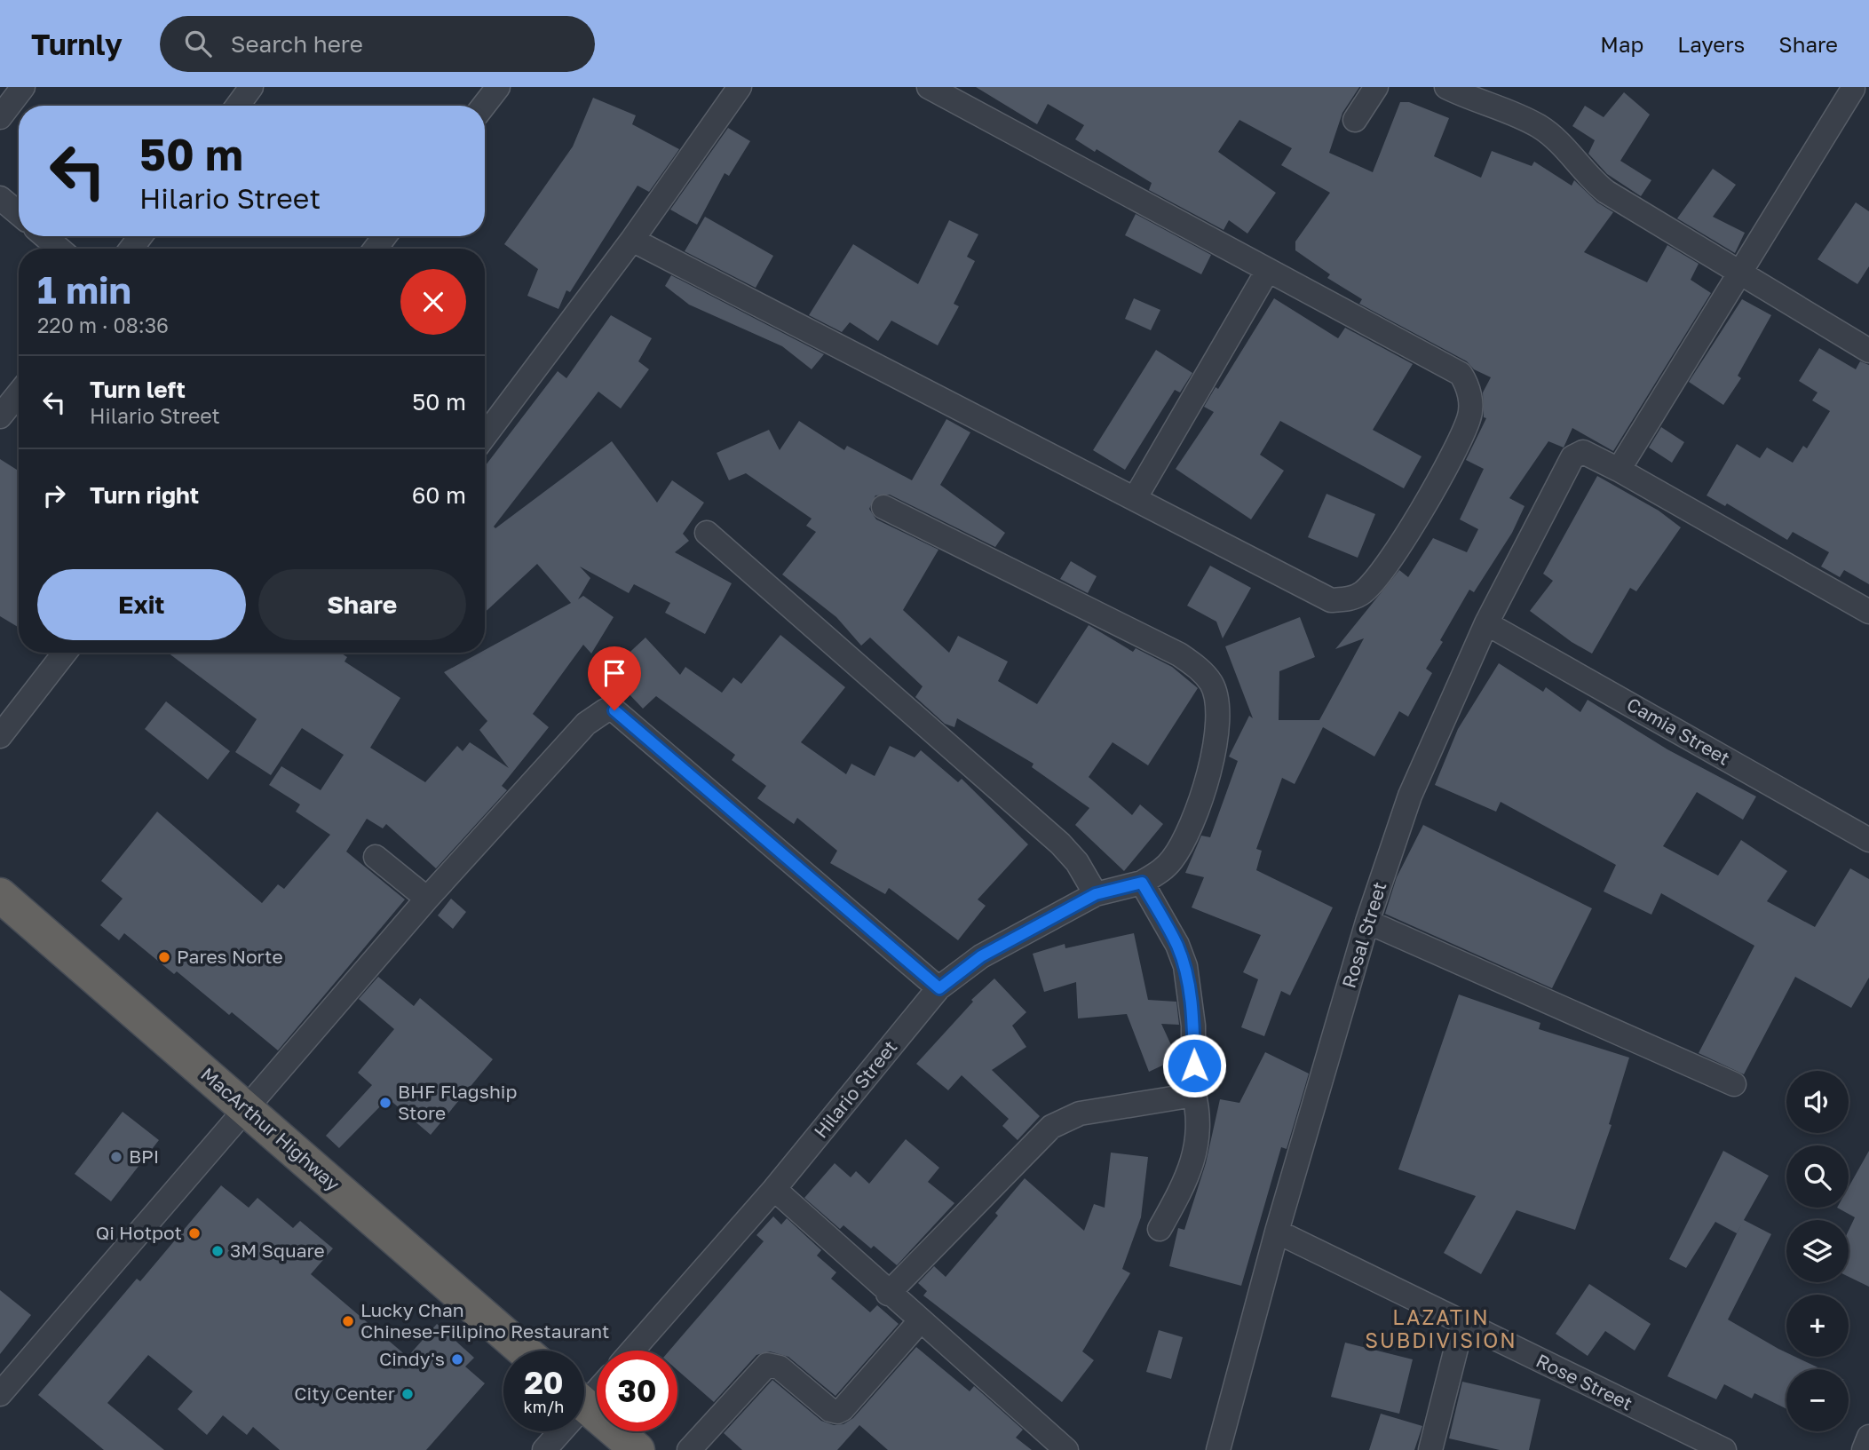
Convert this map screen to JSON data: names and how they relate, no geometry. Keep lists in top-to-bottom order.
{
  "streets": {
    "highway": ["MacArthur Highway"],
    "street": [
      "Camia Street",
      "Rosal Street",
      "Hilario Street",
      "Rose Street"
    ]
  },
  "crossings": [
    ["Camia Street", "Rosal Street"],
    ["Rosal Street", "Rose Street"]
  ],
  "districts": ["LAZATIN SUBDIVISION"],
  "places": [
    "Pares Norte",
    "BHF Flagship Store",
    "BPI",
    "Qi Hotpot",
    "3M Square",
    "Lucky Chan Chinese-Filipino Restaurant",
    "Cindy's",
    "City Center"
  ],
  "page": {
    "header": "Turnly",
    "search": "Search here",
    "nav": ["Map", "Layers", "Share"],
    "turn": ["50 m", "Hilario Street"],
    "heading": ["1 min", "220 m · 08:36"],
    "list": [
      {
        "name": "Turn left",
        "note": "Hilario Street",
        "value": "50 m"
      },
      {
        "name": "Turn right",
        "value": "60 m"
      }
    ],
    "buttons": ["Exit", "Share"],
    "map_buttons": ["+", "−"],
    "speed": "20 km/h",
    "limit": "30"
  }
}
